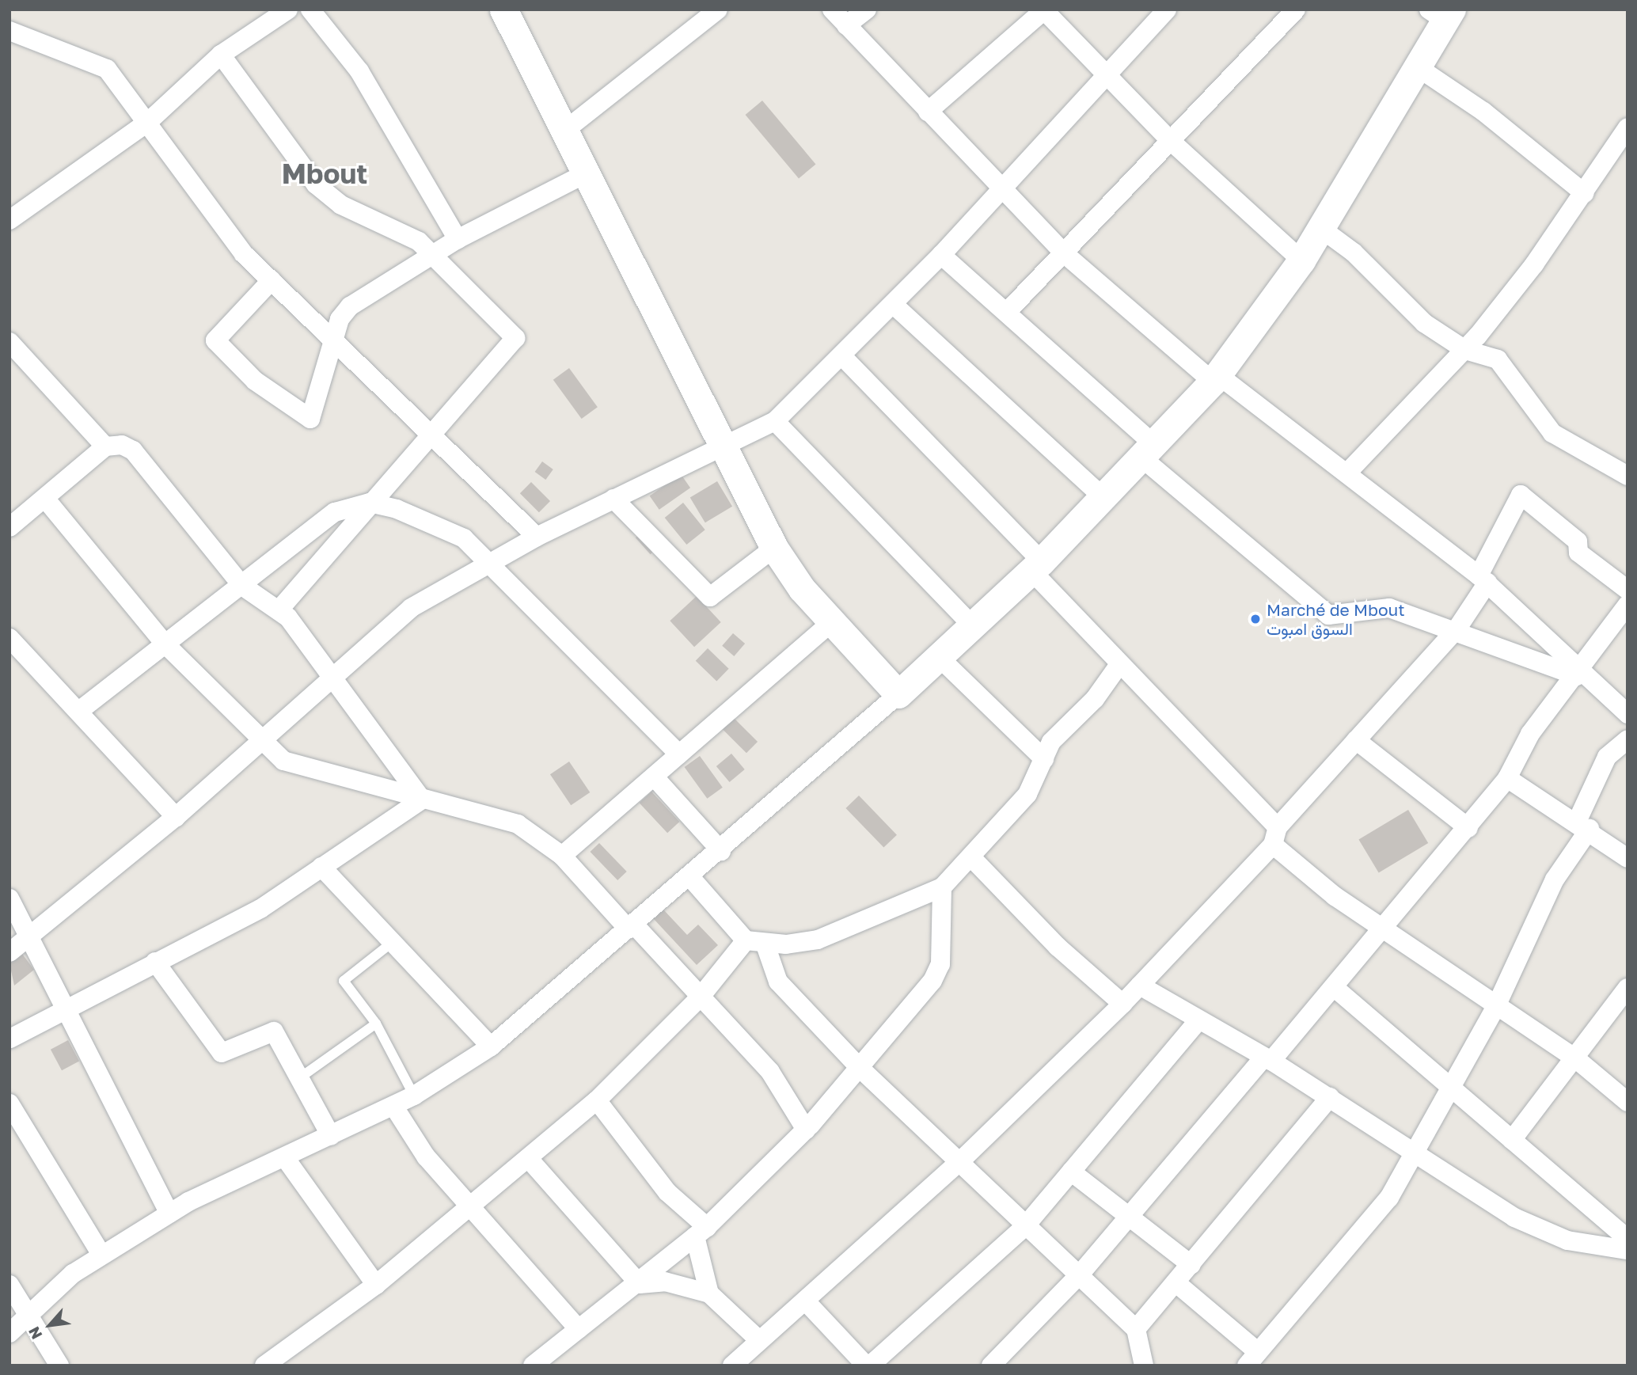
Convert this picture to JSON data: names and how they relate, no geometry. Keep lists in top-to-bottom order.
{
  "districts": ["Mbout"],
  "places": ["Marché de Mbout السوق امبوت"],
  "north": "bottom left"
}
